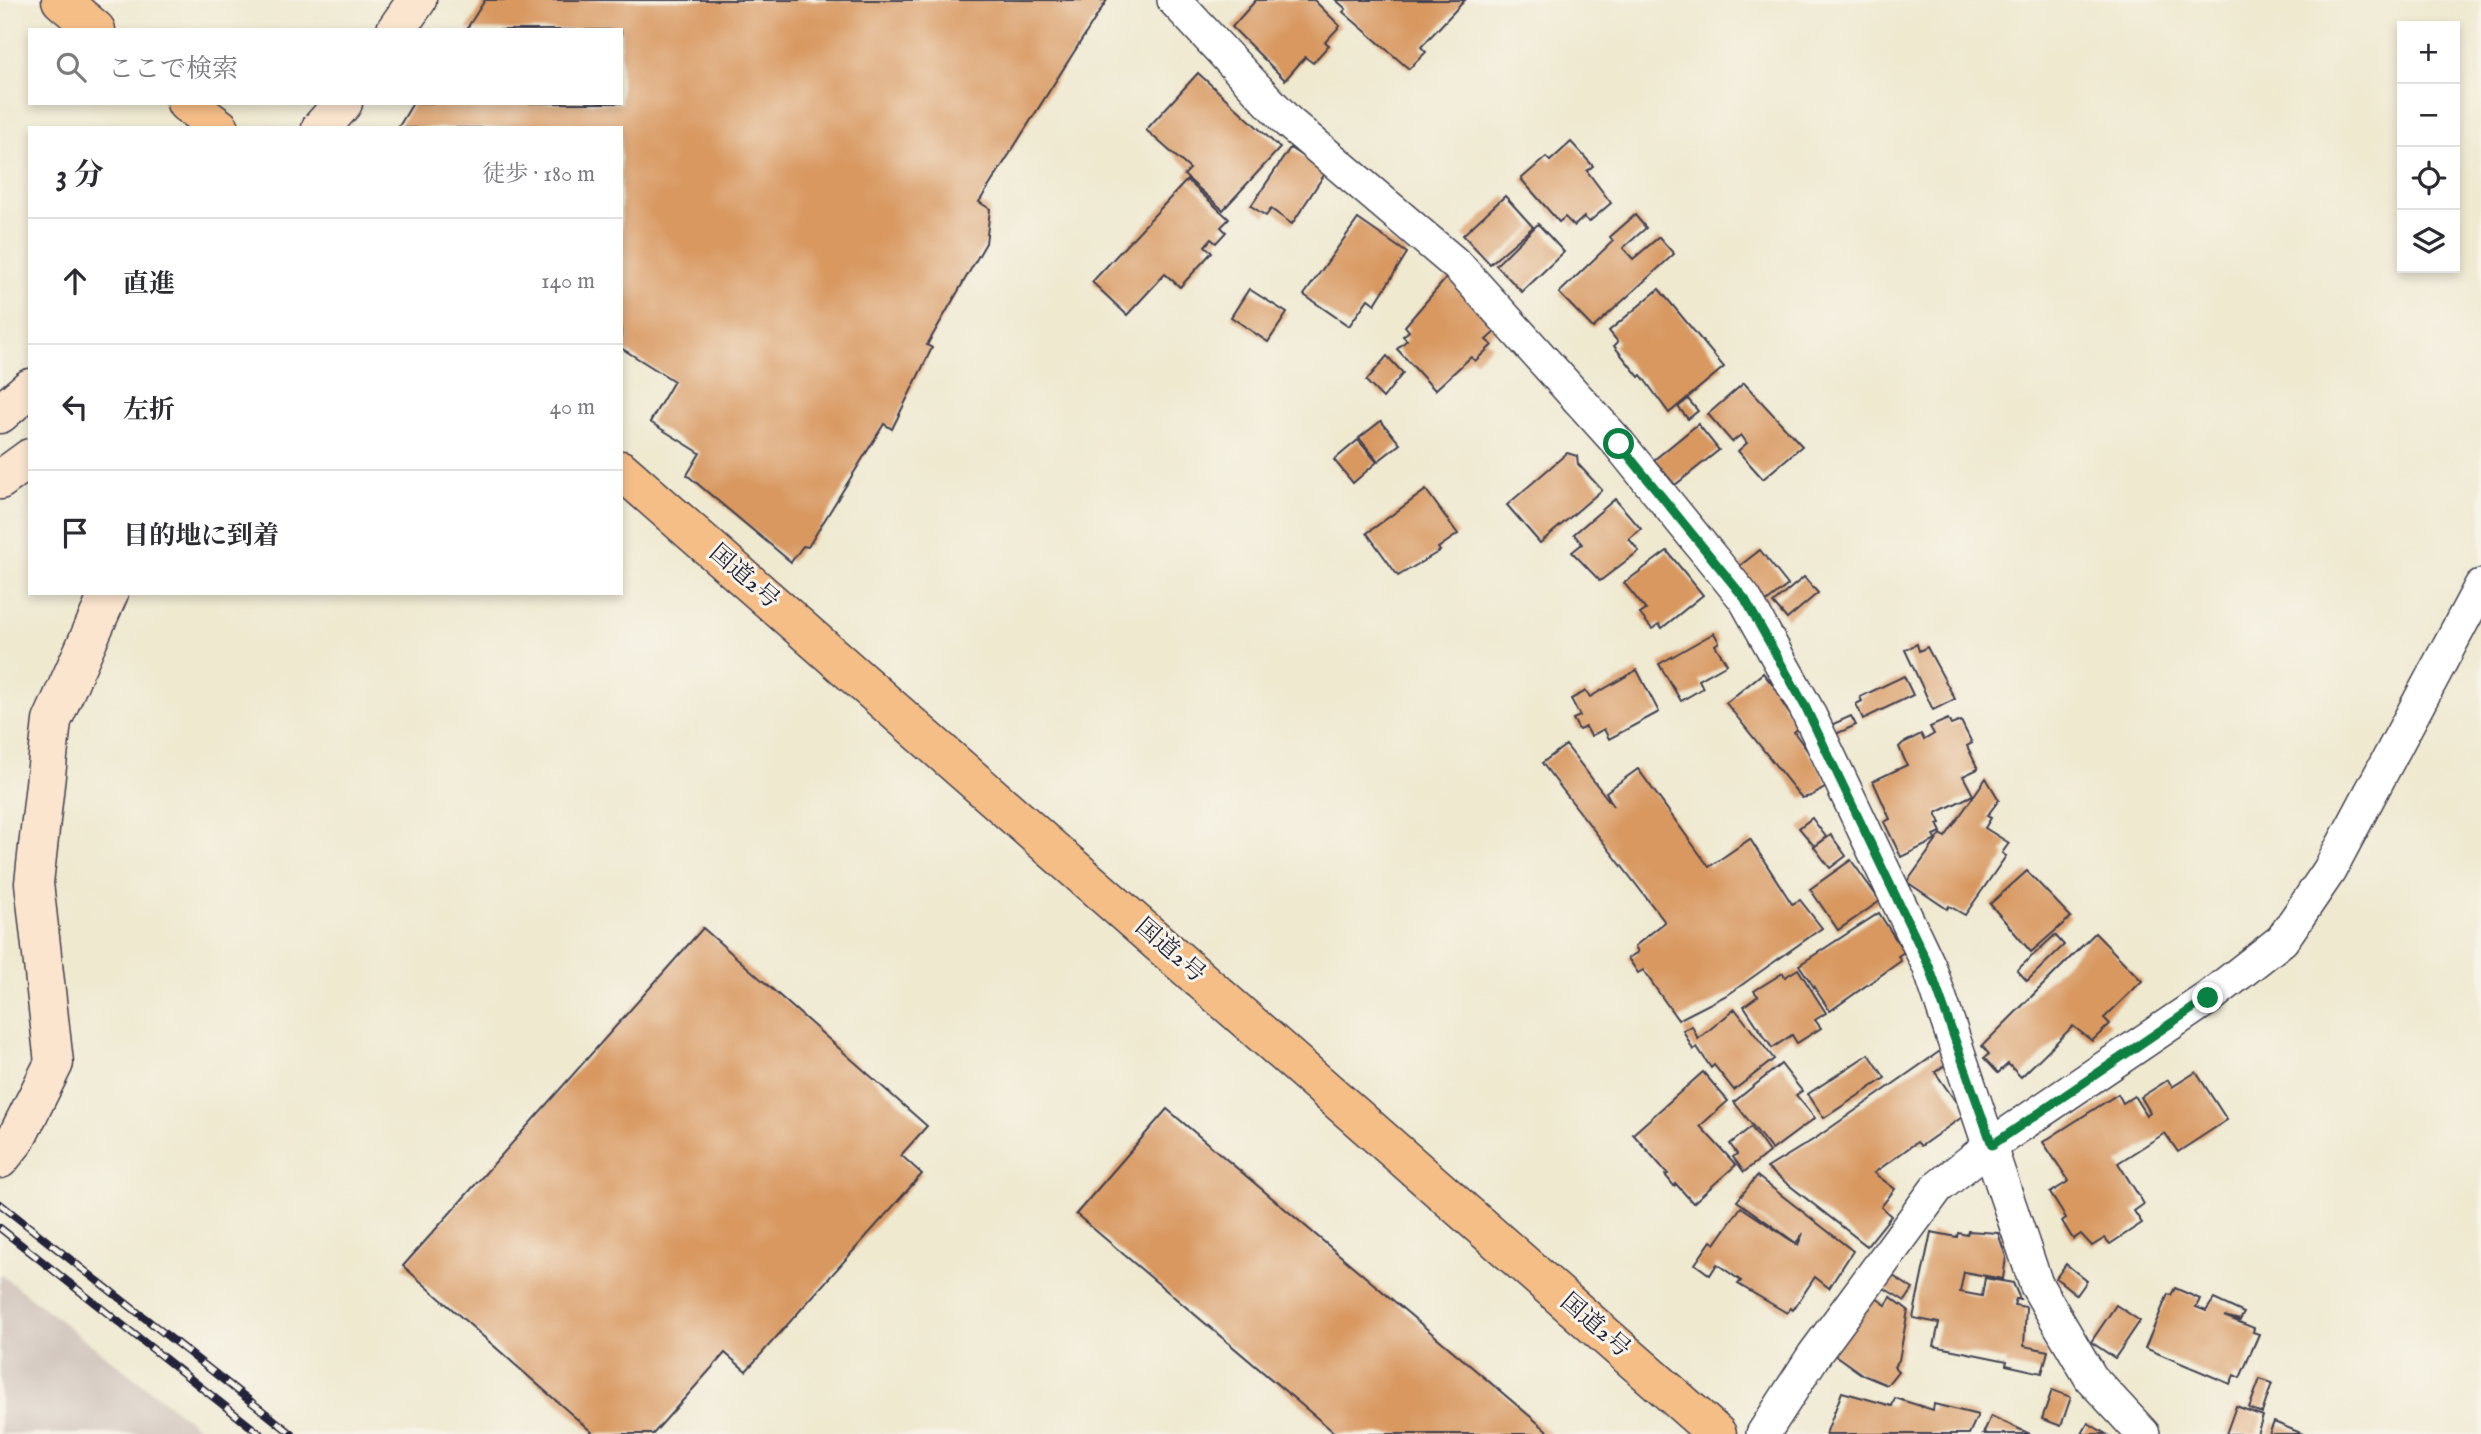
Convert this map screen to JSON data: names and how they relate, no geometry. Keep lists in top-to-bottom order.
{
  "streets": {
    "highway": ["国道2号"]
  },
  "page": {
    "map_buttons": ["+", "−"],
    "search": "ここで検索",
    "heading": ["3 分", "徒歩 · 180 m"],
    "list": [
      ["直進", "140 m"],
      ["左折", "40 m"],
      "目的地に到着"
    ]
  }
}
